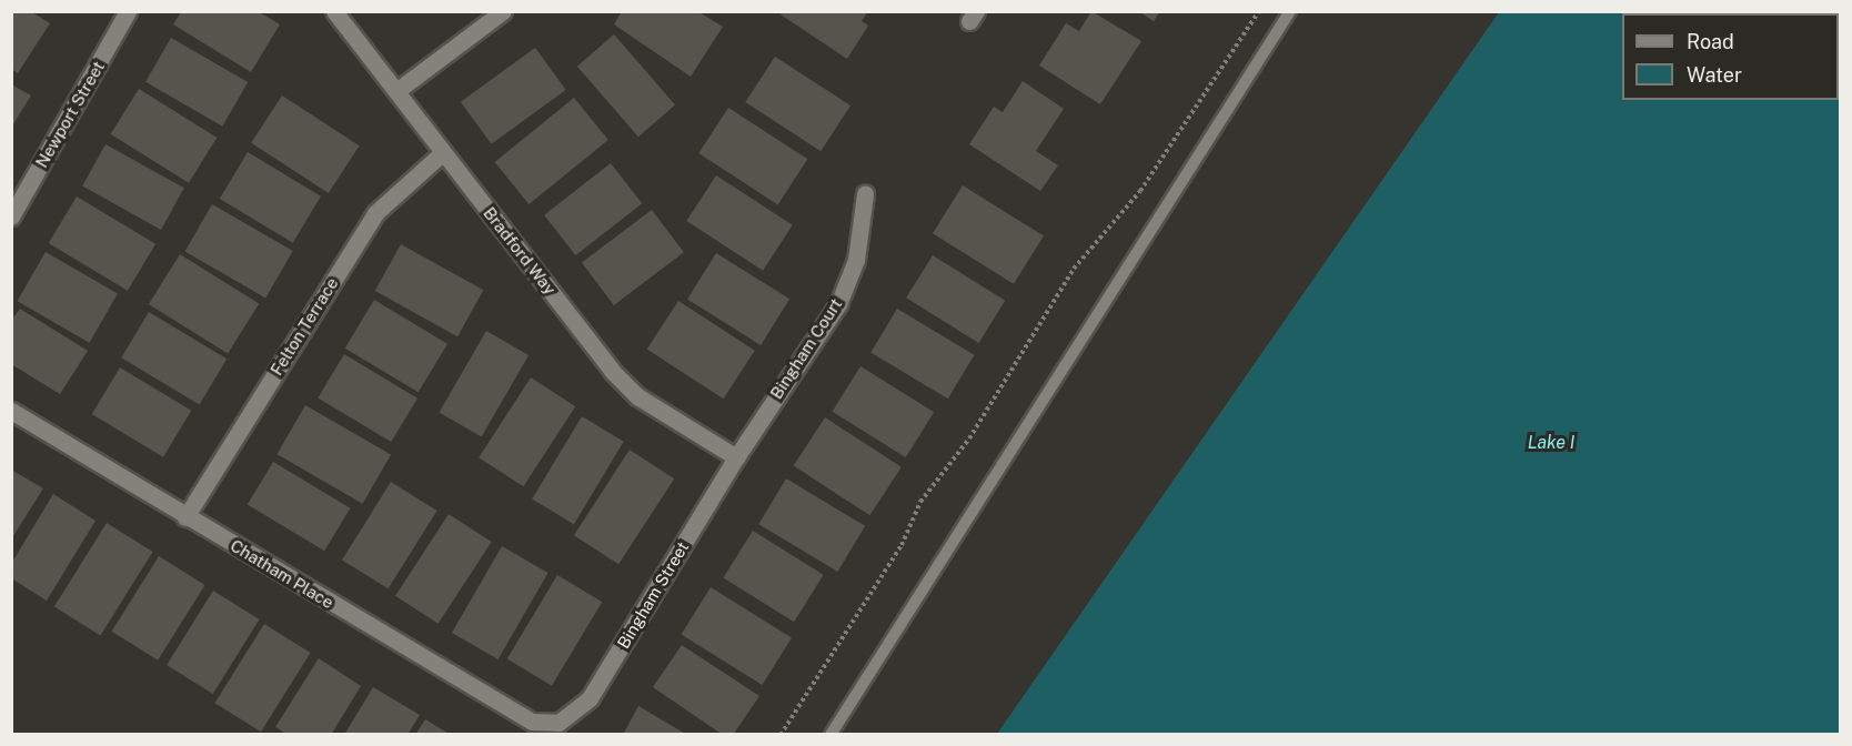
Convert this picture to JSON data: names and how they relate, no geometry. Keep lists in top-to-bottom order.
{
  "streets": {
    "street": [
      "Newport Street",
      "Bradford Way",
      "Felton Terrace",
      "Bingham Court",
      "Chatham Place",
      "Bingham Street"
    ]
  },
  "crossings": [
    ["Bradford Way", "Felton Terrace"],
    ["Bradford Way", "Bingham Court"],
    ["Bradford Way", "Bingham Street"],
    ["Felton Terrace", "Chatham Place"],
    ["Bingham Court", "Bingham Street"],
    ["Chatham Place", "Bingham Street"]
  ],
  "water": ["Lake I"],
  "legend": ["Road", "Water"]
}
